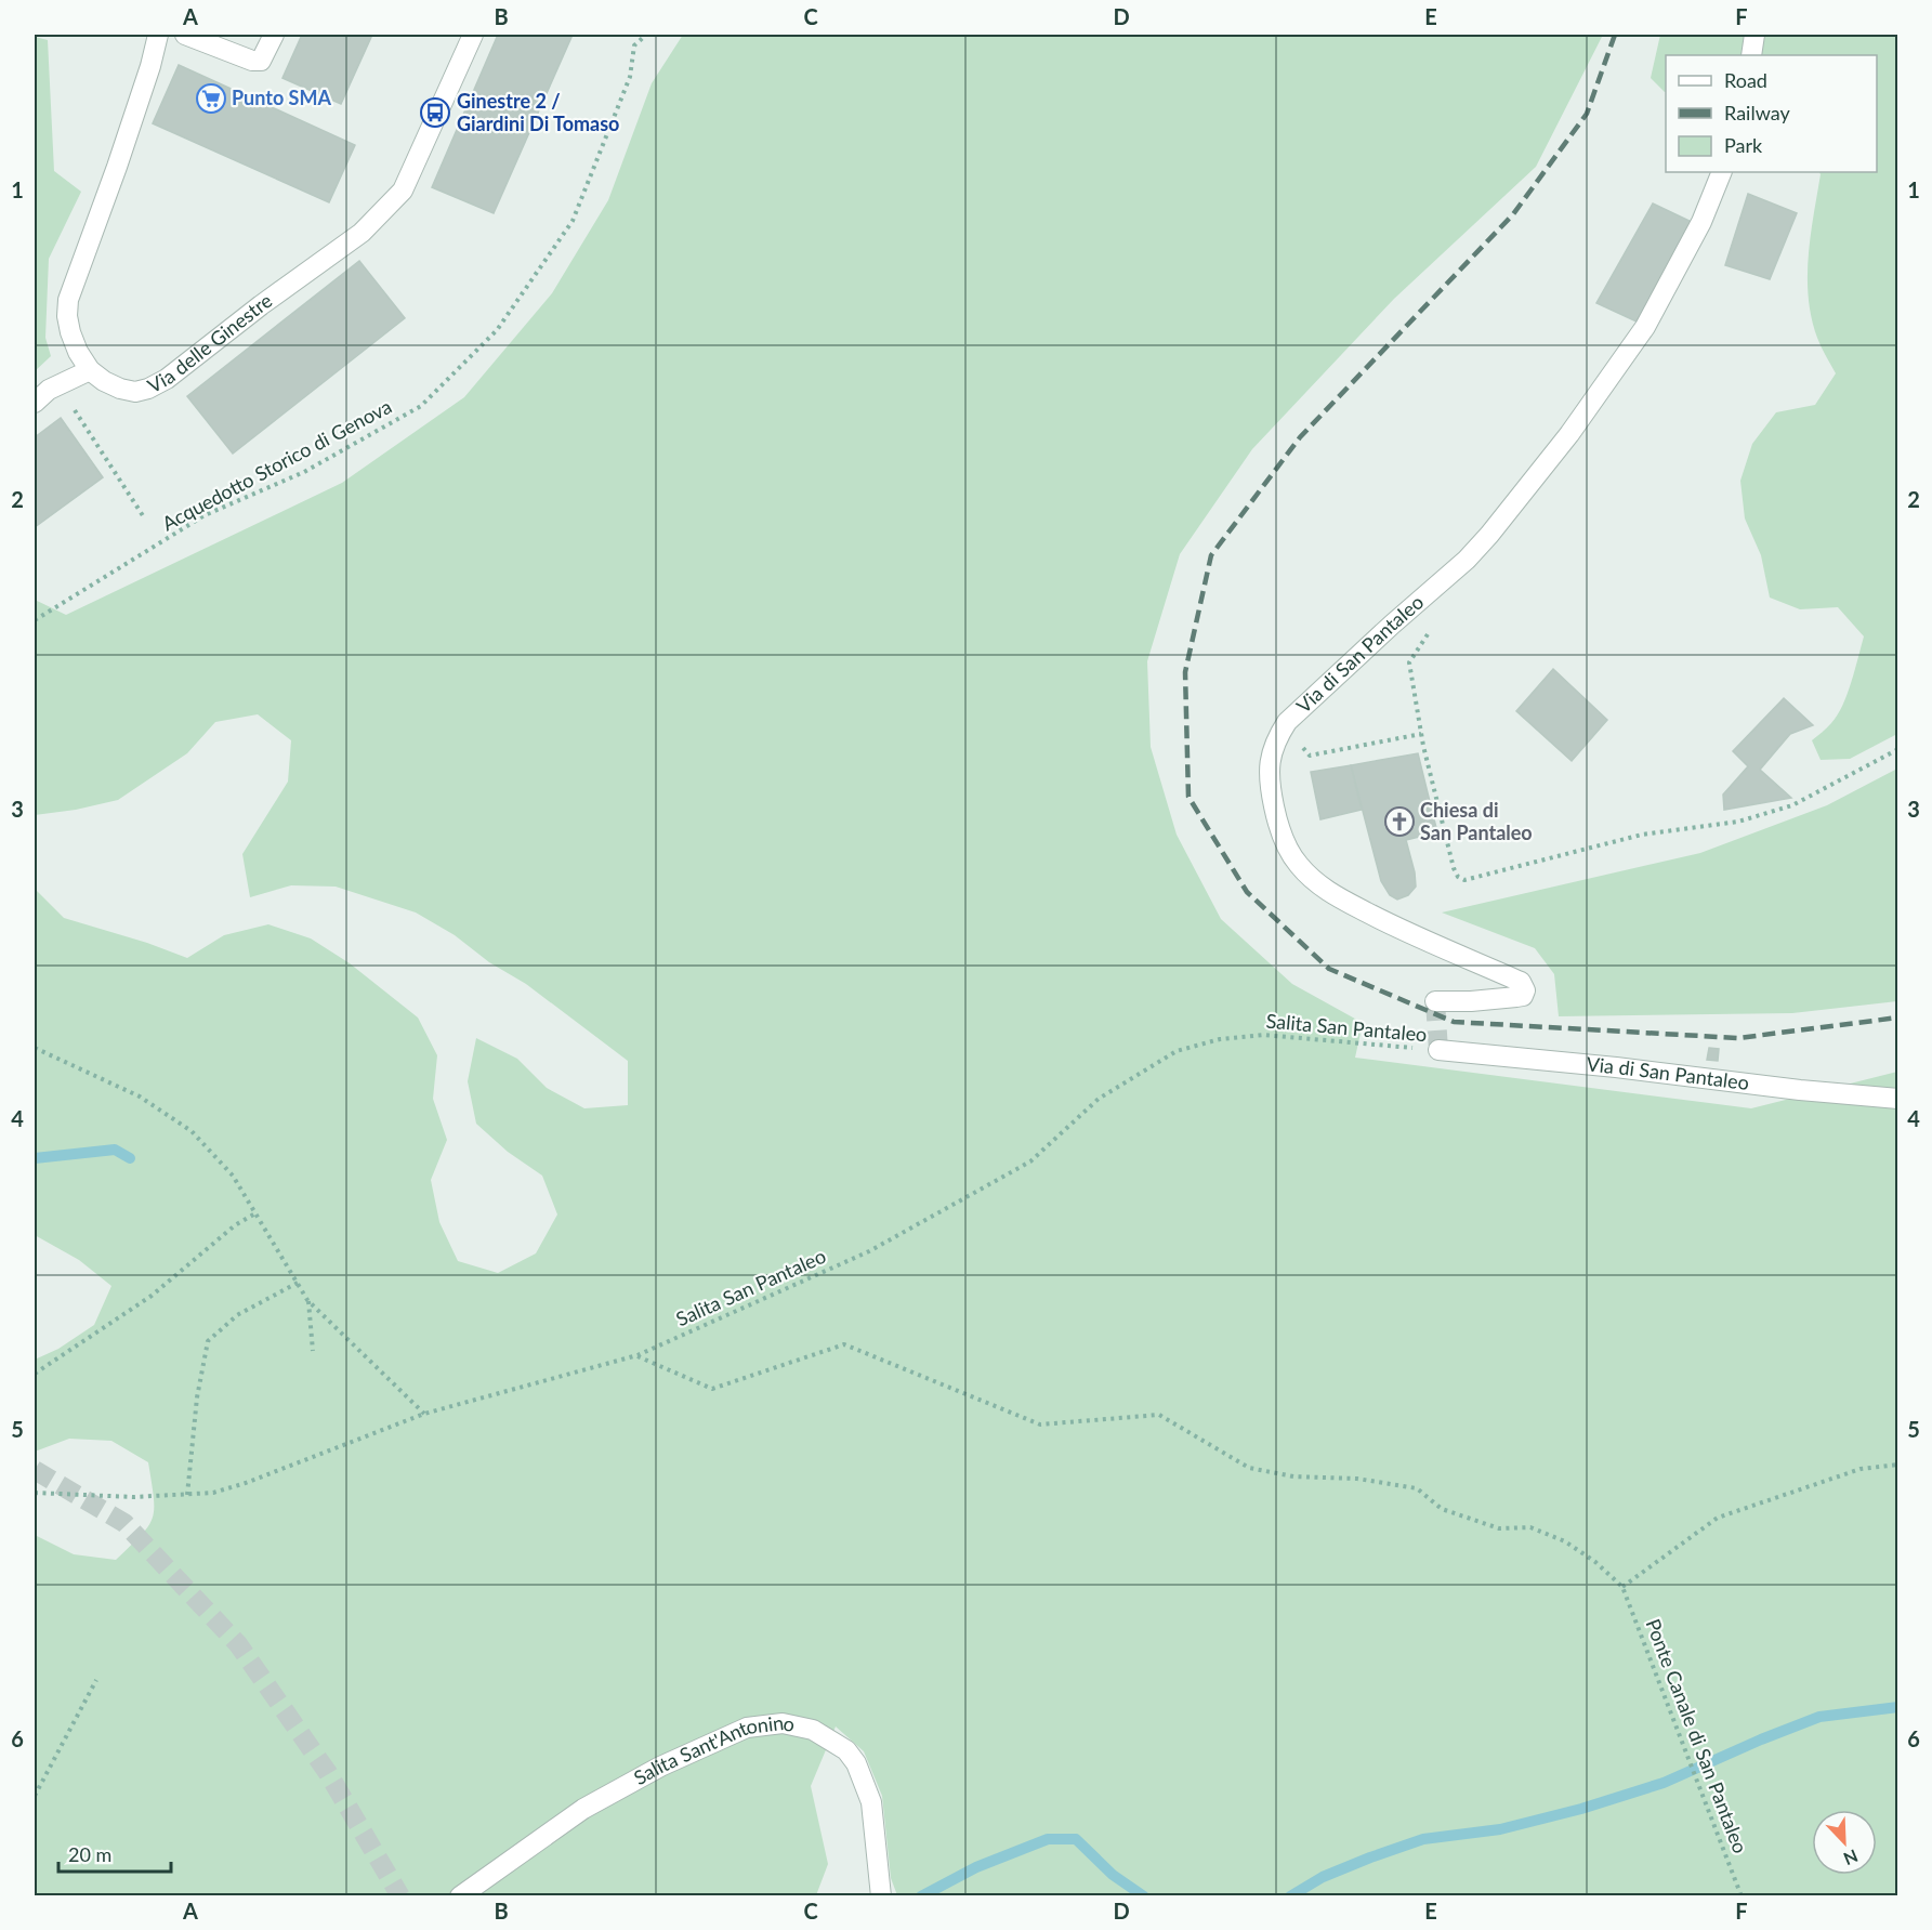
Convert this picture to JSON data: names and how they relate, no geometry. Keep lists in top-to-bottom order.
{
  "streets": {
    "street": ["Via delle Ginestre", "Via di San Pantaleo", "Salita Sant'Antonino"],
    "path": ["Acquedotto Storico di Genova", "Salita San Pantaleo", "Ponte Canale di San Pantaleo"]
  },
  "crossings": [
    ["Via di San Pantaleo", "Salita San Pantaleo"]
  ],
  "places": {
    "supermarket": ["Punto SMA"],
    "bus stop": ["Ginestre 2 / Giardini Di Tomaso"],
    "church": ["Chiesa di San Pantaleo"]
  },
  "legend": ["Road", "Railway", "Park"],
  "scale_bar": "20 m",
  "north": "bottom right",
  "grid": {
    "columns": [
      "A",
      "B",
      "C",
      "D",
      "E",
      "F"
    ],
    "rows": [
      "1",
      "2",
      "3",
      "4",
      "5",
      "6"
    ]
  }
}
